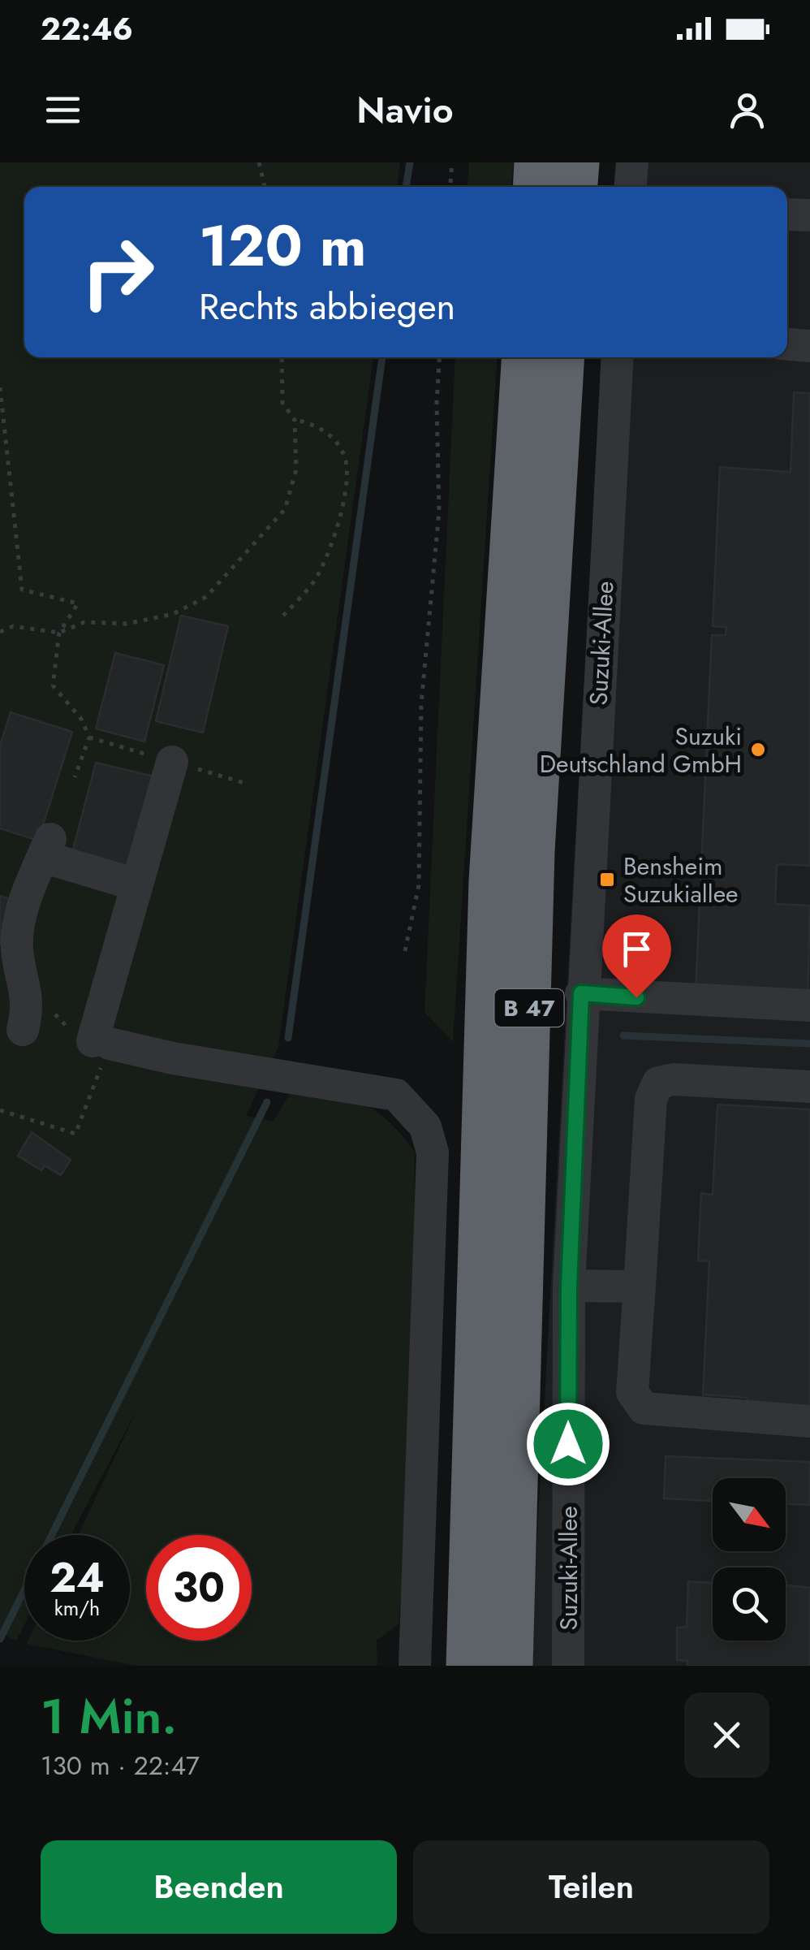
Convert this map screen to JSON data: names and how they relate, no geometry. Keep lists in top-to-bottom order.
{
  "streets": {
    "highway": ["B 47"],
    "street": ["Suzuki-Allee"]
  },
  "places": {
    "other": ["Suzuki Deutschland GmbH"],
    "transit": ["Bensheim Suzukiallee"]
  },
  "north": "bottom right",
  "page": {
    "status": "22:46",
    "header": "Navio",
    "turn": ["120 m", "Rechts abbiegen"],
    "speed": "24 km/h",
    "limit": "30",
    "heading": ["1 Min.", "130 m · 22:47"],
    "buttons": ["Beenden", "Teilen"]
  }
}
